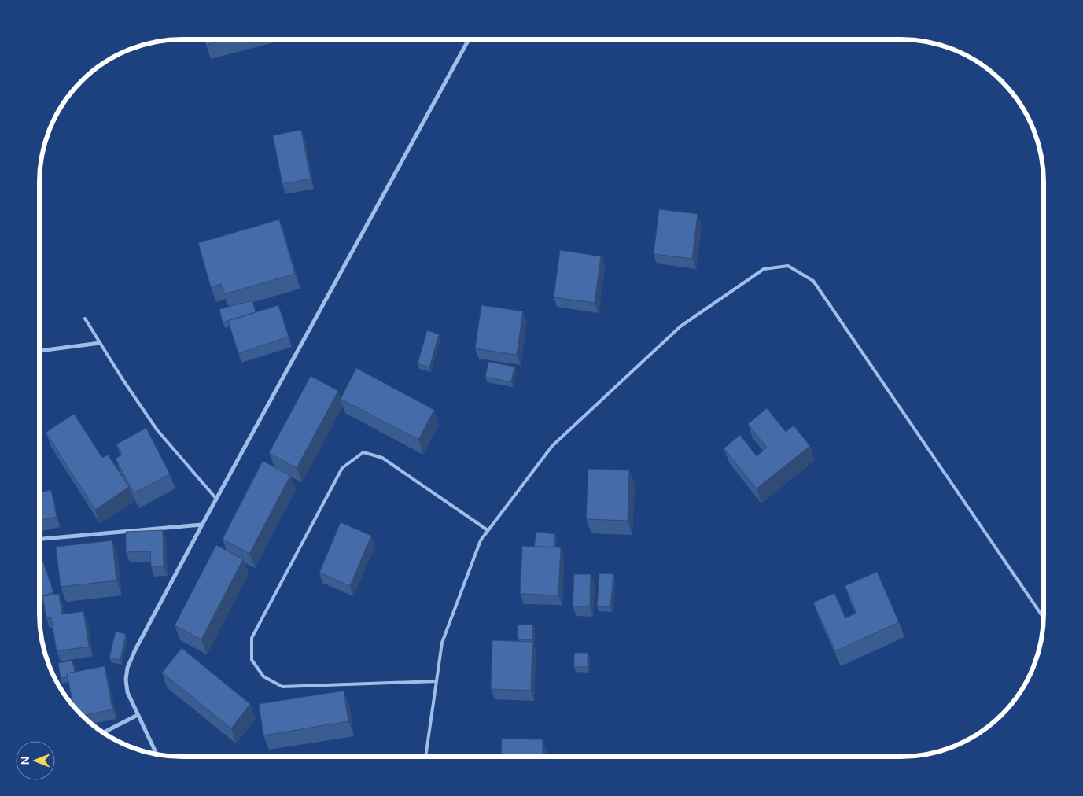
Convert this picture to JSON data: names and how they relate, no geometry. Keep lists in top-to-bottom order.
{
  "north": "left"
}
